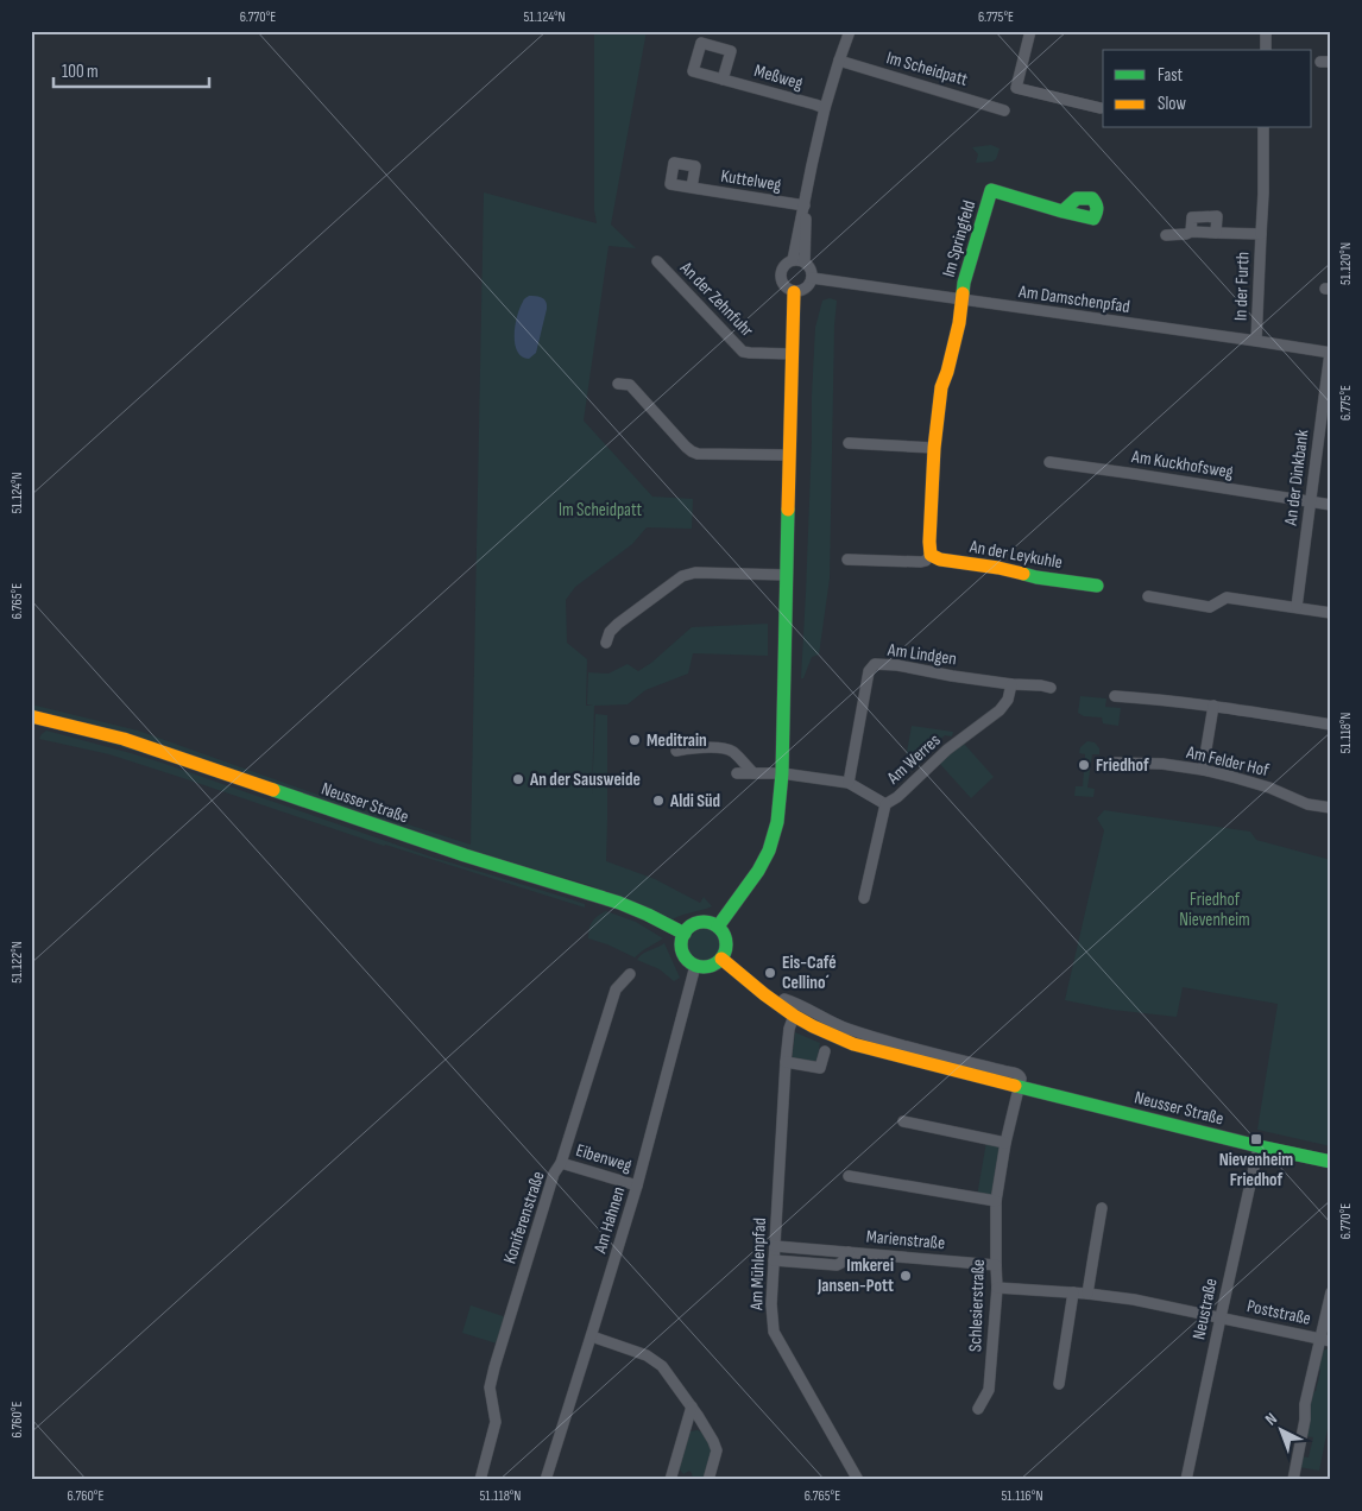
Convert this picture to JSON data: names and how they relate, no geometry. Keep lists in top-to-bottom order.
{
  "streets": {
    "main road": ["Im Springfeld", "An der Leykuhle", "Neusser Straße"],
    "street": [
      "Im Scheidpatt",
      "Meßweg",
      "Kuttelweg",
      "In der Furth",
      "An der Zehnfuhr",
      "Am Damschenpfad",
      "Am Kuckhofsweg",
      "An der Dinkbank",
      "Am Lindgen",
      "Am Werres",
      "Am Felder Hof",
      "Eibenweg",
      "Koniferenstraße",
      "Am Hahnen",
      "Marienstraße",
      "Am Mühlenpfad",
      "Schlesierstraße",
      "Neustraße",
      "Poststraße"
    ]
  },
  "crossings": [
    ["Im Springfeld", "Am Damschenpfad"],
    ["In der Furth", "Am Damschenpfad"],
    ["Am Damschenpfad", "An der Dinkbank"],
    ["Am Kuckhofsweg", "An der Dinkbank"],
    ["Am Lindgen", "Am Werres"],
    ["Neusser Straße", "Am Hahnen"],
    ["Neusser Straße", "Am Mühlenpfad"],
    ["Neusser Straße", "Schlesierstraße"],
    ["Neusser Straße", "Neustraße"],
    ["Eibenweg", "Koniferenstraße"],
    ["Eibenweg", "Am Hahnen"],
    ["Marienstraße", "Am Mühlenpfad"],
    ["Marienstraße", "Schlesierstraße"],
    ["Neustraße", "Poststraße"]
  ],
  "parks": ["Im Scheidpatt", "Friedhof Nievenheim"],
  "places": {
    "other": [
      "Meditrain",
      "Friedhof",
      "An der Sausweide",
      "Aldi Süd",
      "Eis-Café Cellino´",
      "Imkerei Jansen-Pott"
    ],
    "transit": ["Nievenheim Friedhof"]
  },
  "legend": ["Fast", "Slow"],
  "scale_bar": "100 m",
  "north": "top left",
  "coordinates": [
    "6.770°E",
    "51.124°N",
    "6.775°E",
    "51.120°N",
    "6.765°E",
    "51.118°N",
    "51.122°N",
    "6.760°E",
    "51.116°N"
  ]
}
